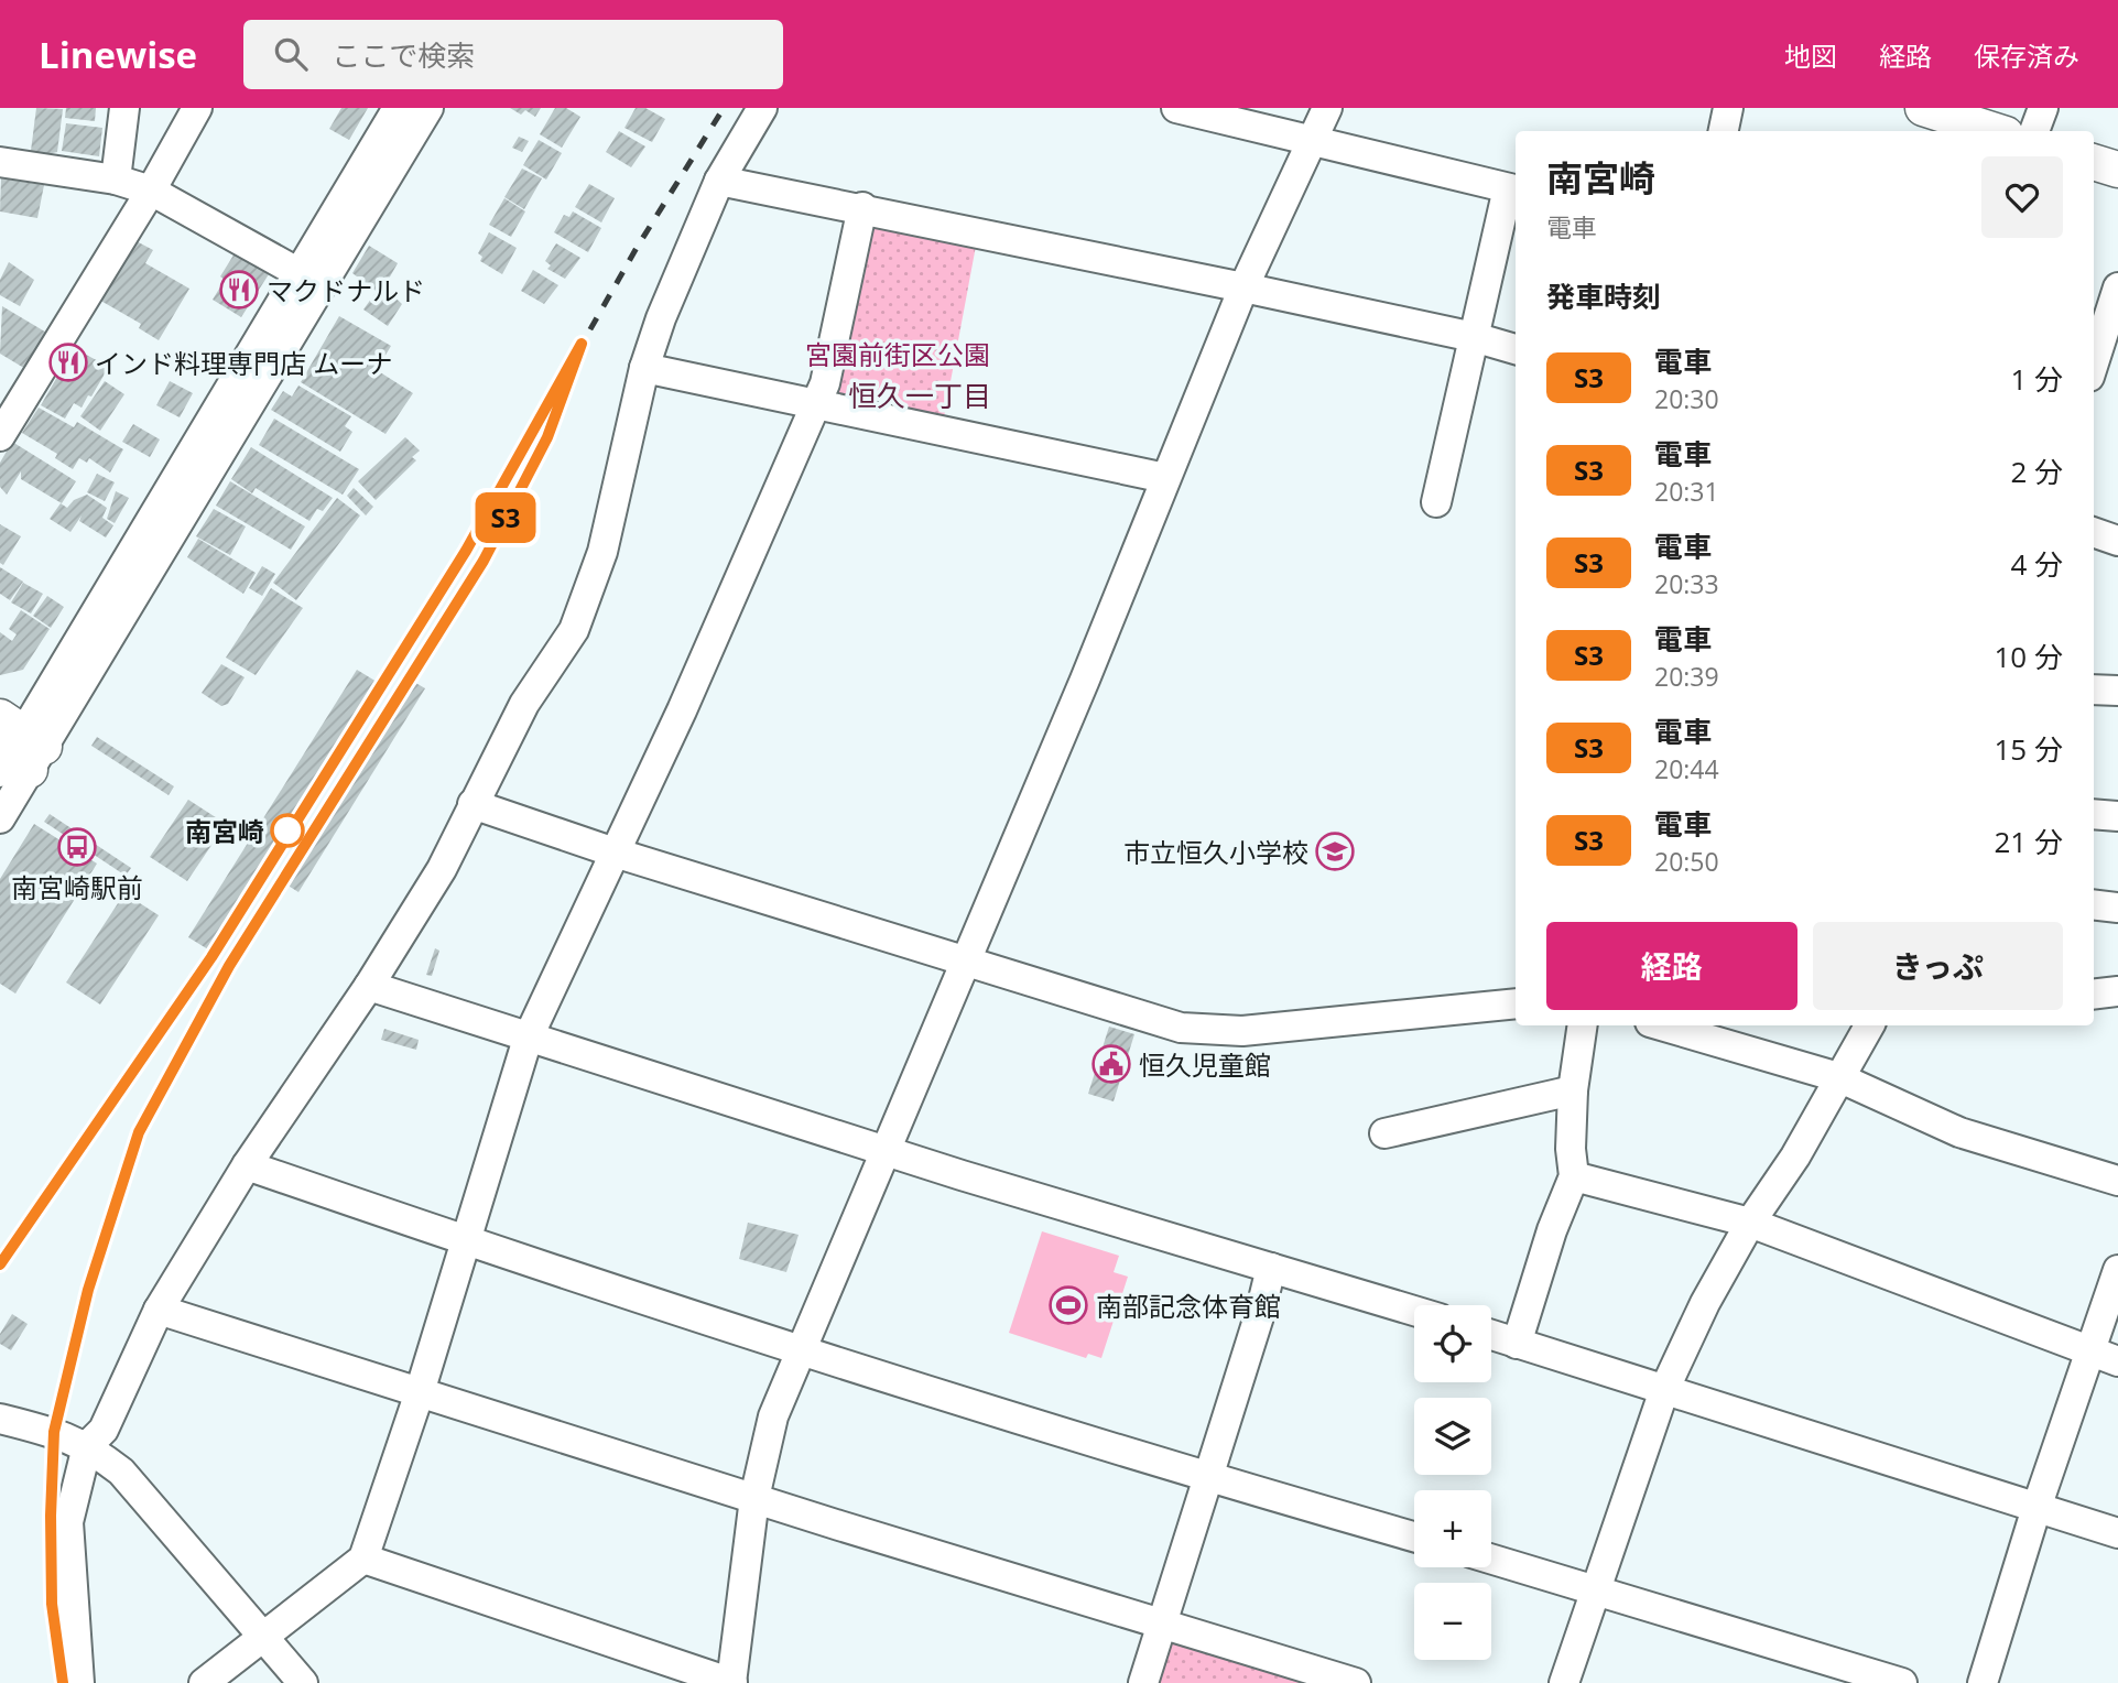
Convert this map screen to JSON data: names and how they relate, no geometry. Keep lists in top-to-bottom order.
{
  "districts": ["恒久一丁目"],
  "parks": ["宮園前街区公園"],
  "places": {
    "restaurant": ["マクドナルド", "インド料理専門店 ムーナ"],
    "other": ["南宮崎"],
    "bus stop": ["南宮崎駅前"],
    "school or university": ["市立恒久小学校"],
    "public building": ["恒久児童館"],
    "sports": ["南部記念体育館"]
  },
  "page": {
    "header": "Linewise",
    "search": "ここで検索",
    "nav": ["地図", "経路", "保存済み"],
    "on_map": "S3",
    "heading": [
      ["南宮崎", "電車"],
      "発車時刻"
    ],
    "list": [
      {
        "mark": "S3",
        "name": "電車",
        "note": "20:30",
        "value": "1 分"
      },
      {
        "mark": "S3",
        "name": "電車",
        "note": "20:31",
        "value": "2 分"
      },
      {
        "mark": "S3",
        "name": "電車",
        "note": "20:33",
        "value": "4 分"
      },
      {
        "mark": "S3",
        "name": "電車",
        "note": "20:39",
        "value": "10 分"
      },
      {
        "mark": "S3",
        "name": "電車",
        "note": "20:44",
        "value": "15 分"
      },
      {
        "mark": "S3",
        "name": "電車",
        "note": "20:50",
        "value": "21 分"
      }
    ],
    "buttons": ["経路", "きっぷ"],
    "map_buttons": ["+", "−"]
  }
}
